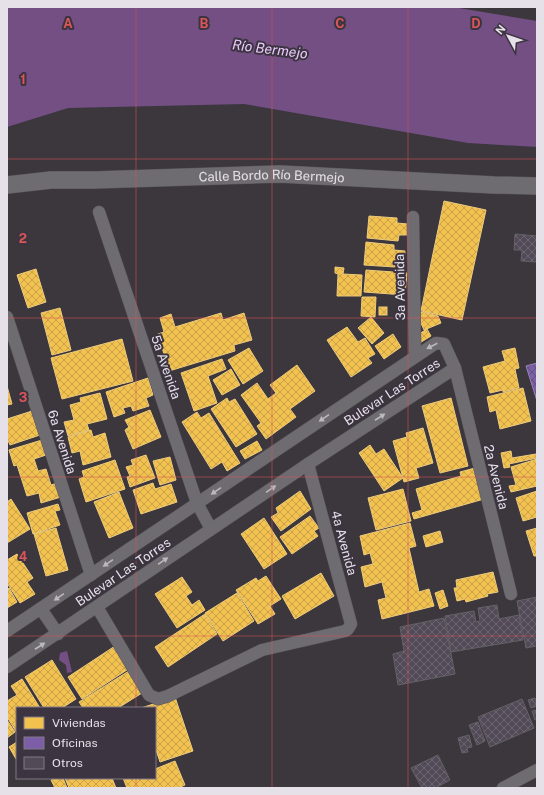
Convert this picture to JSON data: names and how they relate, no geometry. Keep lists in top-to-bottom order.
{
  "streets": {
    "main road": ["Calle Bordo Río Bermejo"],
    "street": [
      "3a Avenida",
      "5a Avenida",
      "Bulevar Las Torres",
      "6a Avenida",
      "2a Avenida",
      "4a Avenida"
    ]
  },
  "crossings": [
    ["3a Avenida", "Bulevar Las Torres"],
    ["5a Avenida", "Bulevar Las Torres"],
    ["Bulevar Las Torres", "6a Avenida"],
    ["Bulevar Las Torres", "2a Avenida"],
    ["Bulevar Las Torres", "4a Avenida"]
  ],
  "water": ["Río Bermejo"],
  "legend": ["Viviendas", "Oficinas", "Otros"],
  "north": "top left",
  "grid": {
    "columns": [
      "A",
      "B",
      "C",
      "D"
    ],
    "rows": [
      "1",
      "2",
      "3",
      "4"
    ]
  }
}
